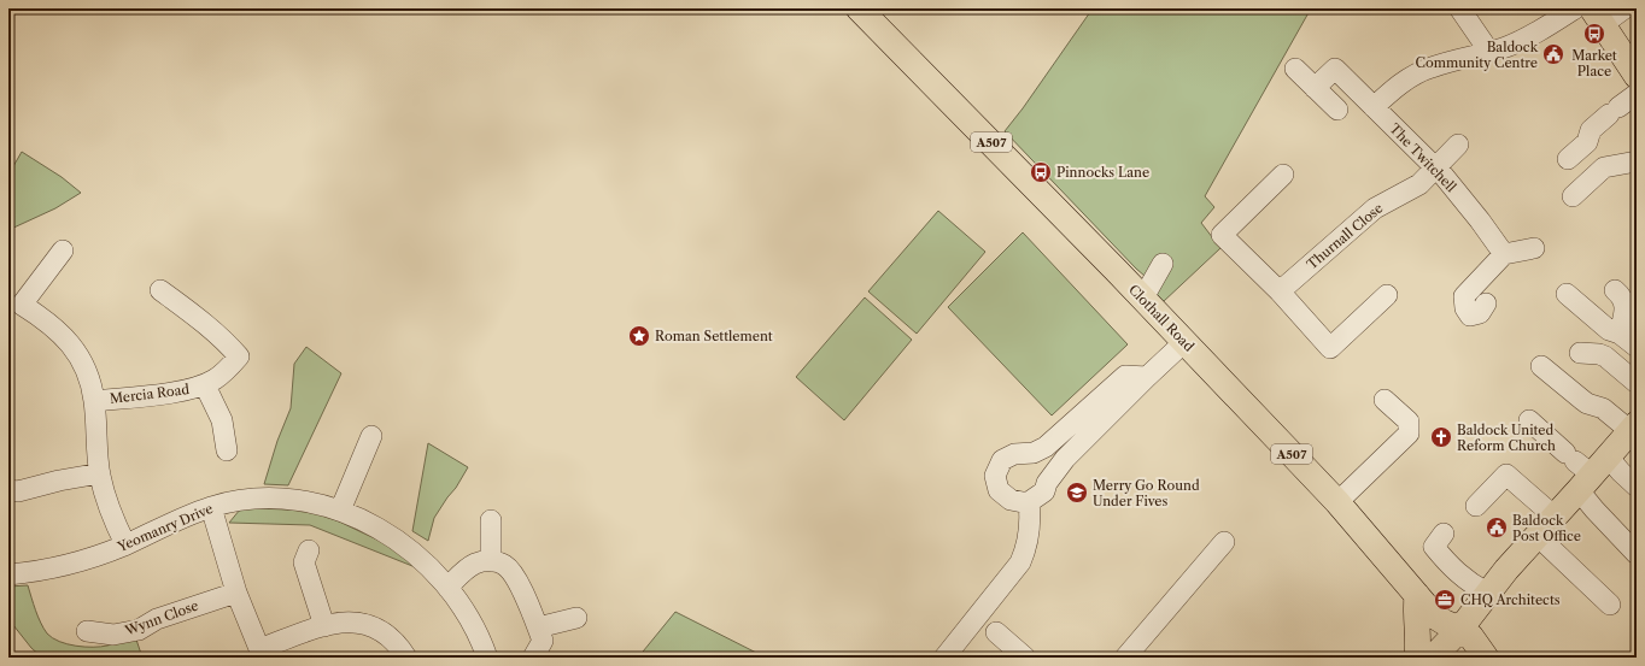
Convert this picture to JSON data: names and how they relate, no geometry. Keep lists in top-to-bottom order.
{
  "streets": {
    "main road": ["A507", "Clothall Road"],
    "street": [
      "The Twitchell",
      "Thurnall Close",
      "Mercia Road",
      "Yeomanry Drive",
      "Wynn Close"
    ]
  },
  "crossings": [
    ["A507", "Clothall Road"],
    ["The Twitchell", "Thurnall Close"],
    ["Mercia Road", "Yeomanry Drive"]
  ],
  "places": {
    "bus stop": ["Market Place", "Pinnocks Lane"],
    "public building": ["Baldock Community Centre", "Baldock Post Office"],
    "place": ["Roman Settlement"],
    "church": ["Baldock United Reform Church"],
    "school or university": ["Merry Go Round Under Fives"],
    "office": ["CHQ Architects"]
  }
}
